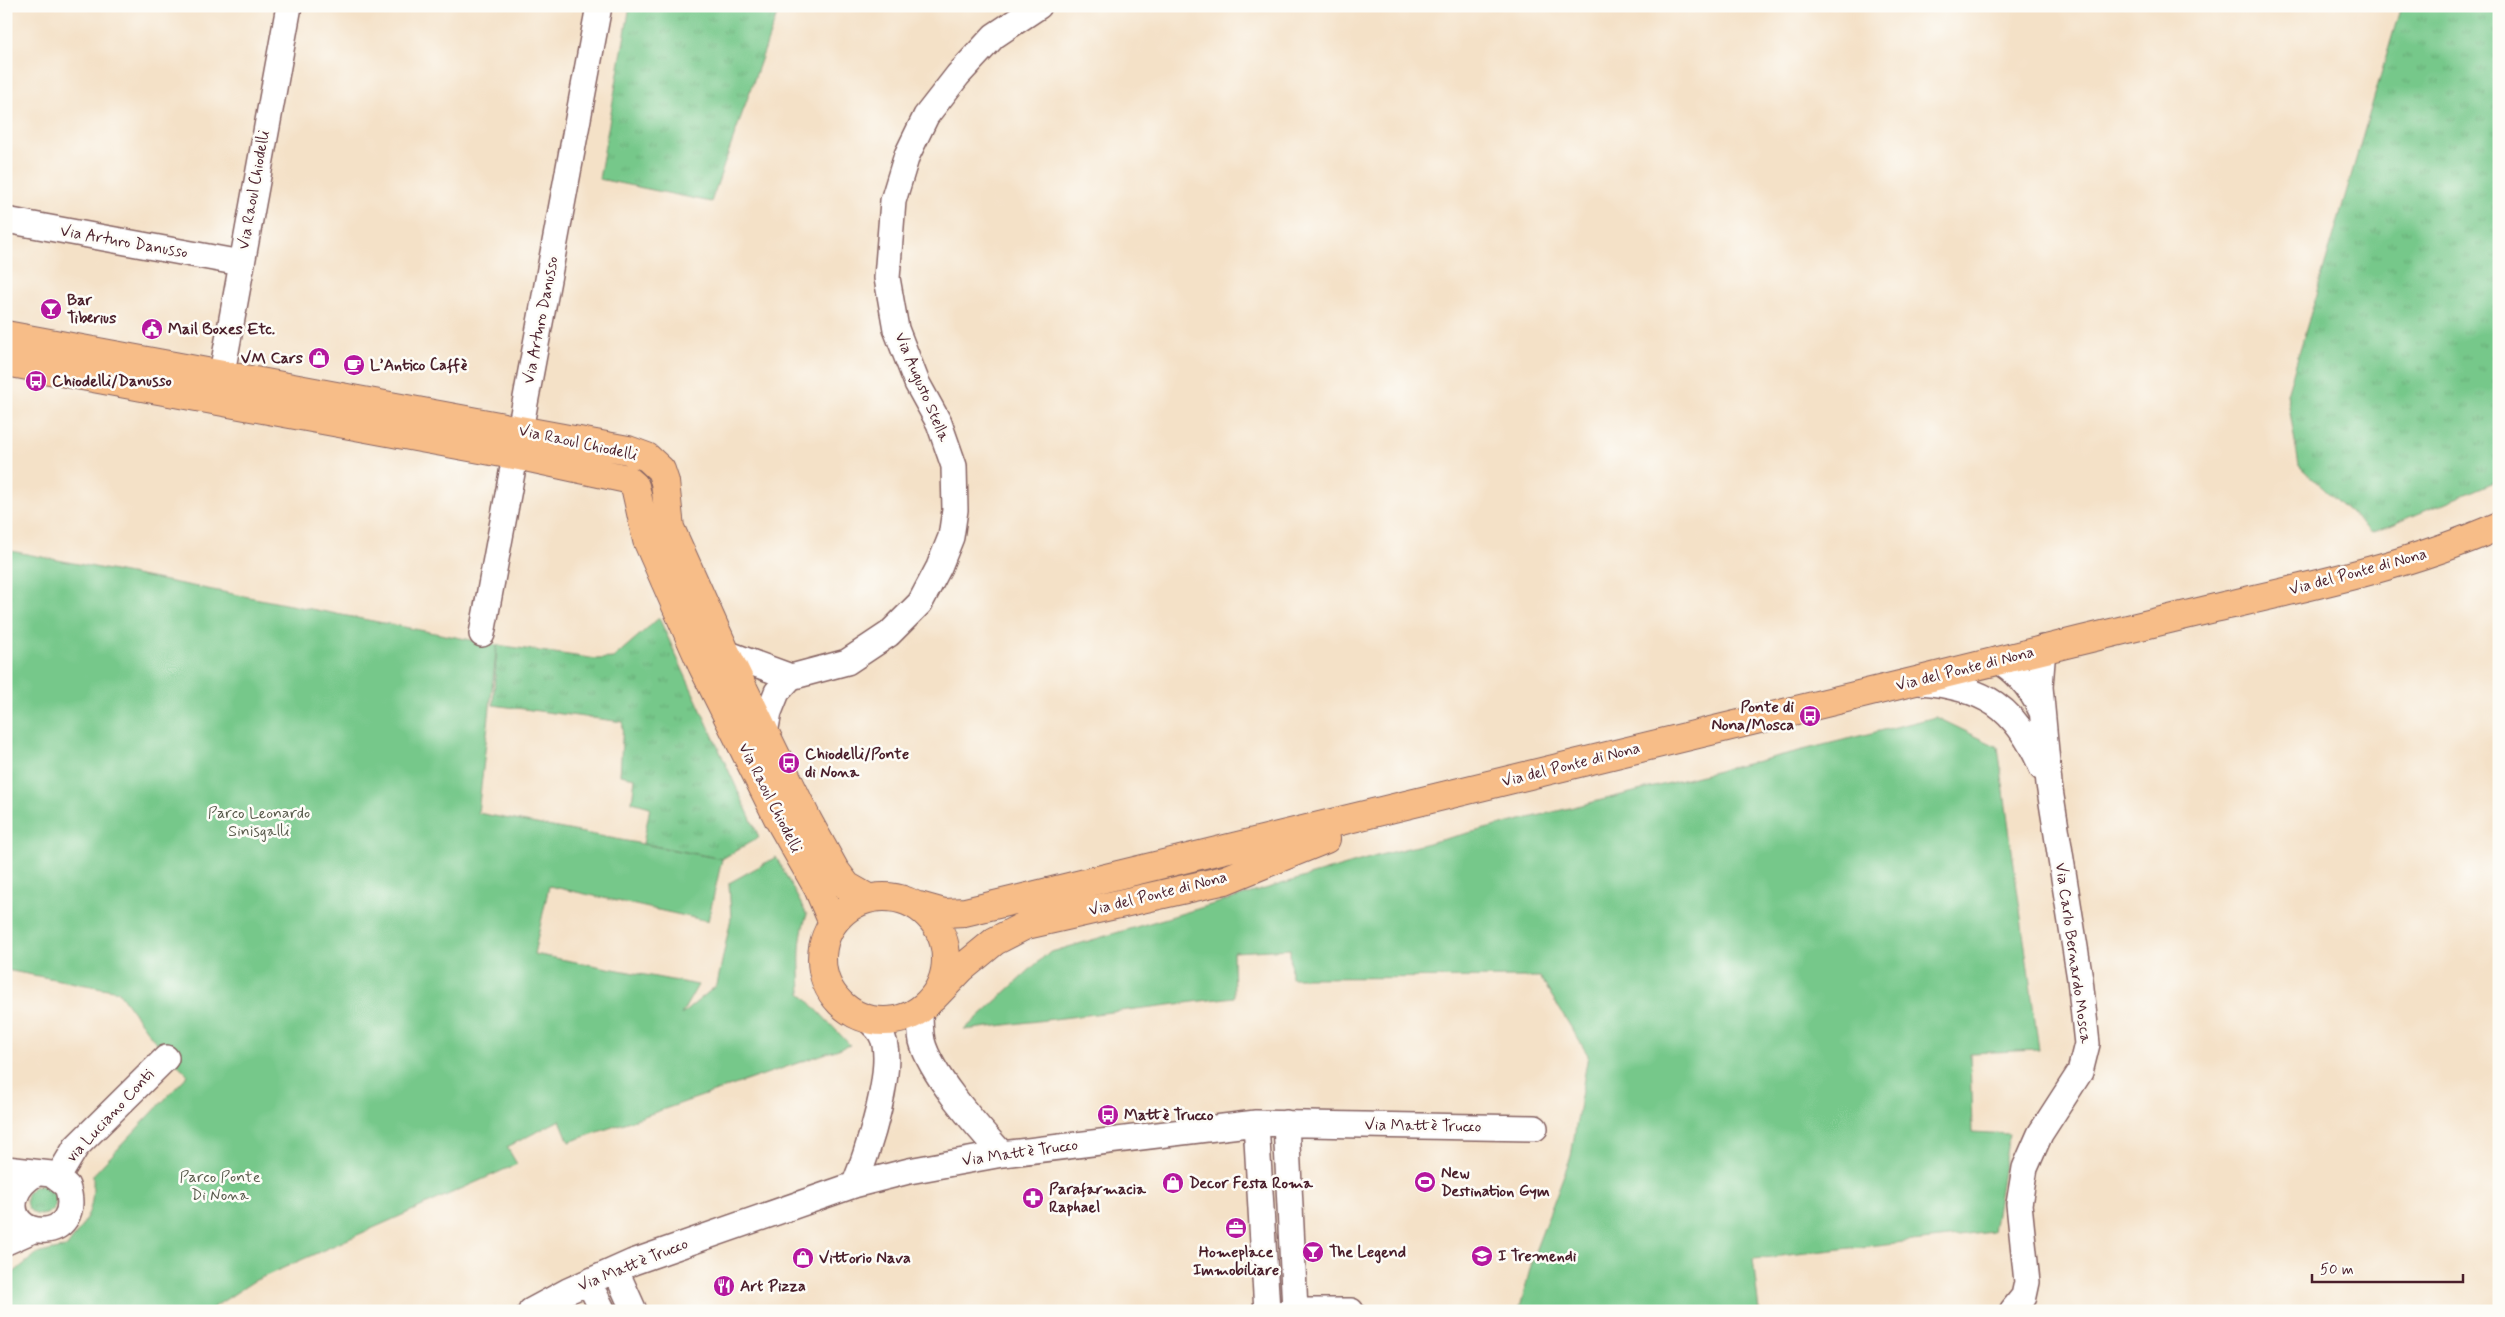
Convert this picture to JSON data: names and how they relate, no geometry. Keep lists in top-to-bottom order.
{
  "streets": {
    "main road": ["Via Raoul Chiodelli", "Via del Ponte di Nona"],
    "street": [
      "Via Arturo Danusso",
      "Via Augusto Stella",
      "Via Carlo Bernardo Mosca",
      "via Luciano Conti",
      "Via Mattè Trucco"
    ]
  },
  "crossings": [
    ["Via Raoul Chiodelli", "Via Arturo Danusso"],
    ["Via Raoul Chiodelli", "Via del Ponte di Nona"],
    ["Via del Ponte di Nona", "Via Carlo Bernardo Mosca"]
  ],
  "parks": ["Parco Leonardo Sinisgalli", "Parco Ponte Di Nona"],
  "places": {
    "bar": ["Bar Tiberius", "The Legend"],
    "public building": ["Mail Boxes Etc."],
    "shop": ["VM Cars", "Decor Festa Roma", "Vittorio Nava"],
    "cafe": ["L’Antico Caffè"],
    "bus stop": [
      "Chiodelli/Danusso",
      "Ponte di Nona/Mosca",
      "Chiodelli/Ponte di Nona",
      "Mattè Trucco"
    ],
    "sports": ["New Destination Gym"],
    "pharmacy": ["Parafarmacia Raphael"],
    "office": ["Homeplace Immobiliare"],
    "school or university": ["I Tremendi"],
    "restaurant": ["Art Pizza"]
  },
  "scale_bar": "50 m"
}
